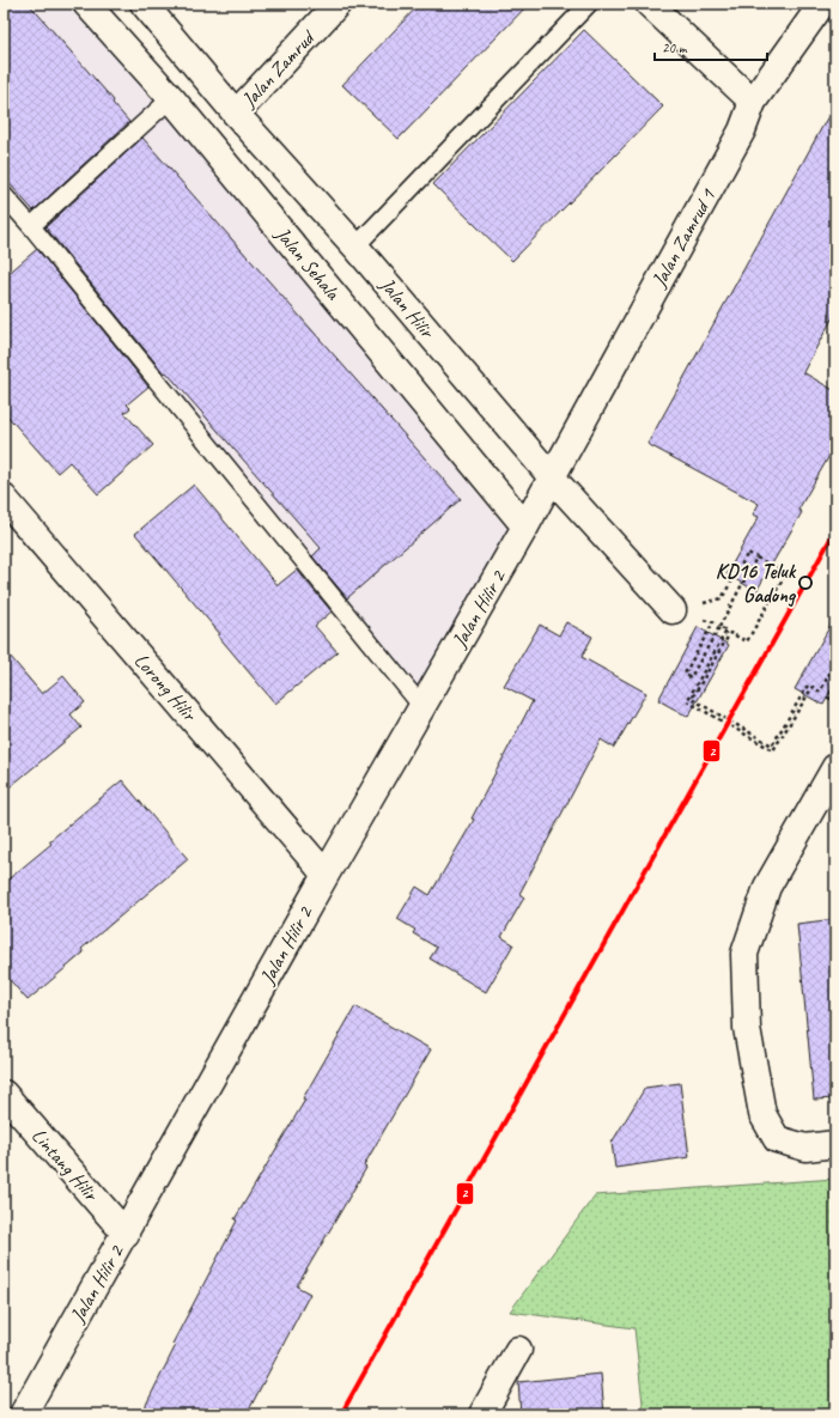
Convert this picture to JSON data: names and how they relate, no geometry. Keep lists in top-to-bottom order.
{
  "streets": {
    "street": [
      "Jalan Zamrud",
      "Jalan Zamrud 1",
      "Jalan Sehala",
      "Jalan Hilir",
      "Jalan Hilir 2",
      "Lorong Hilir",
      "Lintang Hilir"
    ]
  },
  "crossings": [
    ["Jalan Zamrud", "Jalan Hilir"],
    ["Jalan Zamrud 1", "Jalan Hilir"],
    ["Jalan Zamrud 1", "Jalan Hilir 2"],
    ["Jalan Sehala", "Jalan Hilir 2"],
    ["Jalan Hilir", "Jalan Hilir 2"],
    ["Jalan Hilir 2", "Lorong Hilir"],
    ["Jalan Hilir 2", "Lintang Hilir"]
  ],
  "places": ["KD16 Teluk Gadong"],
  "lines": ["rail line 2"],
  "scale_bar": "20 m"
}
